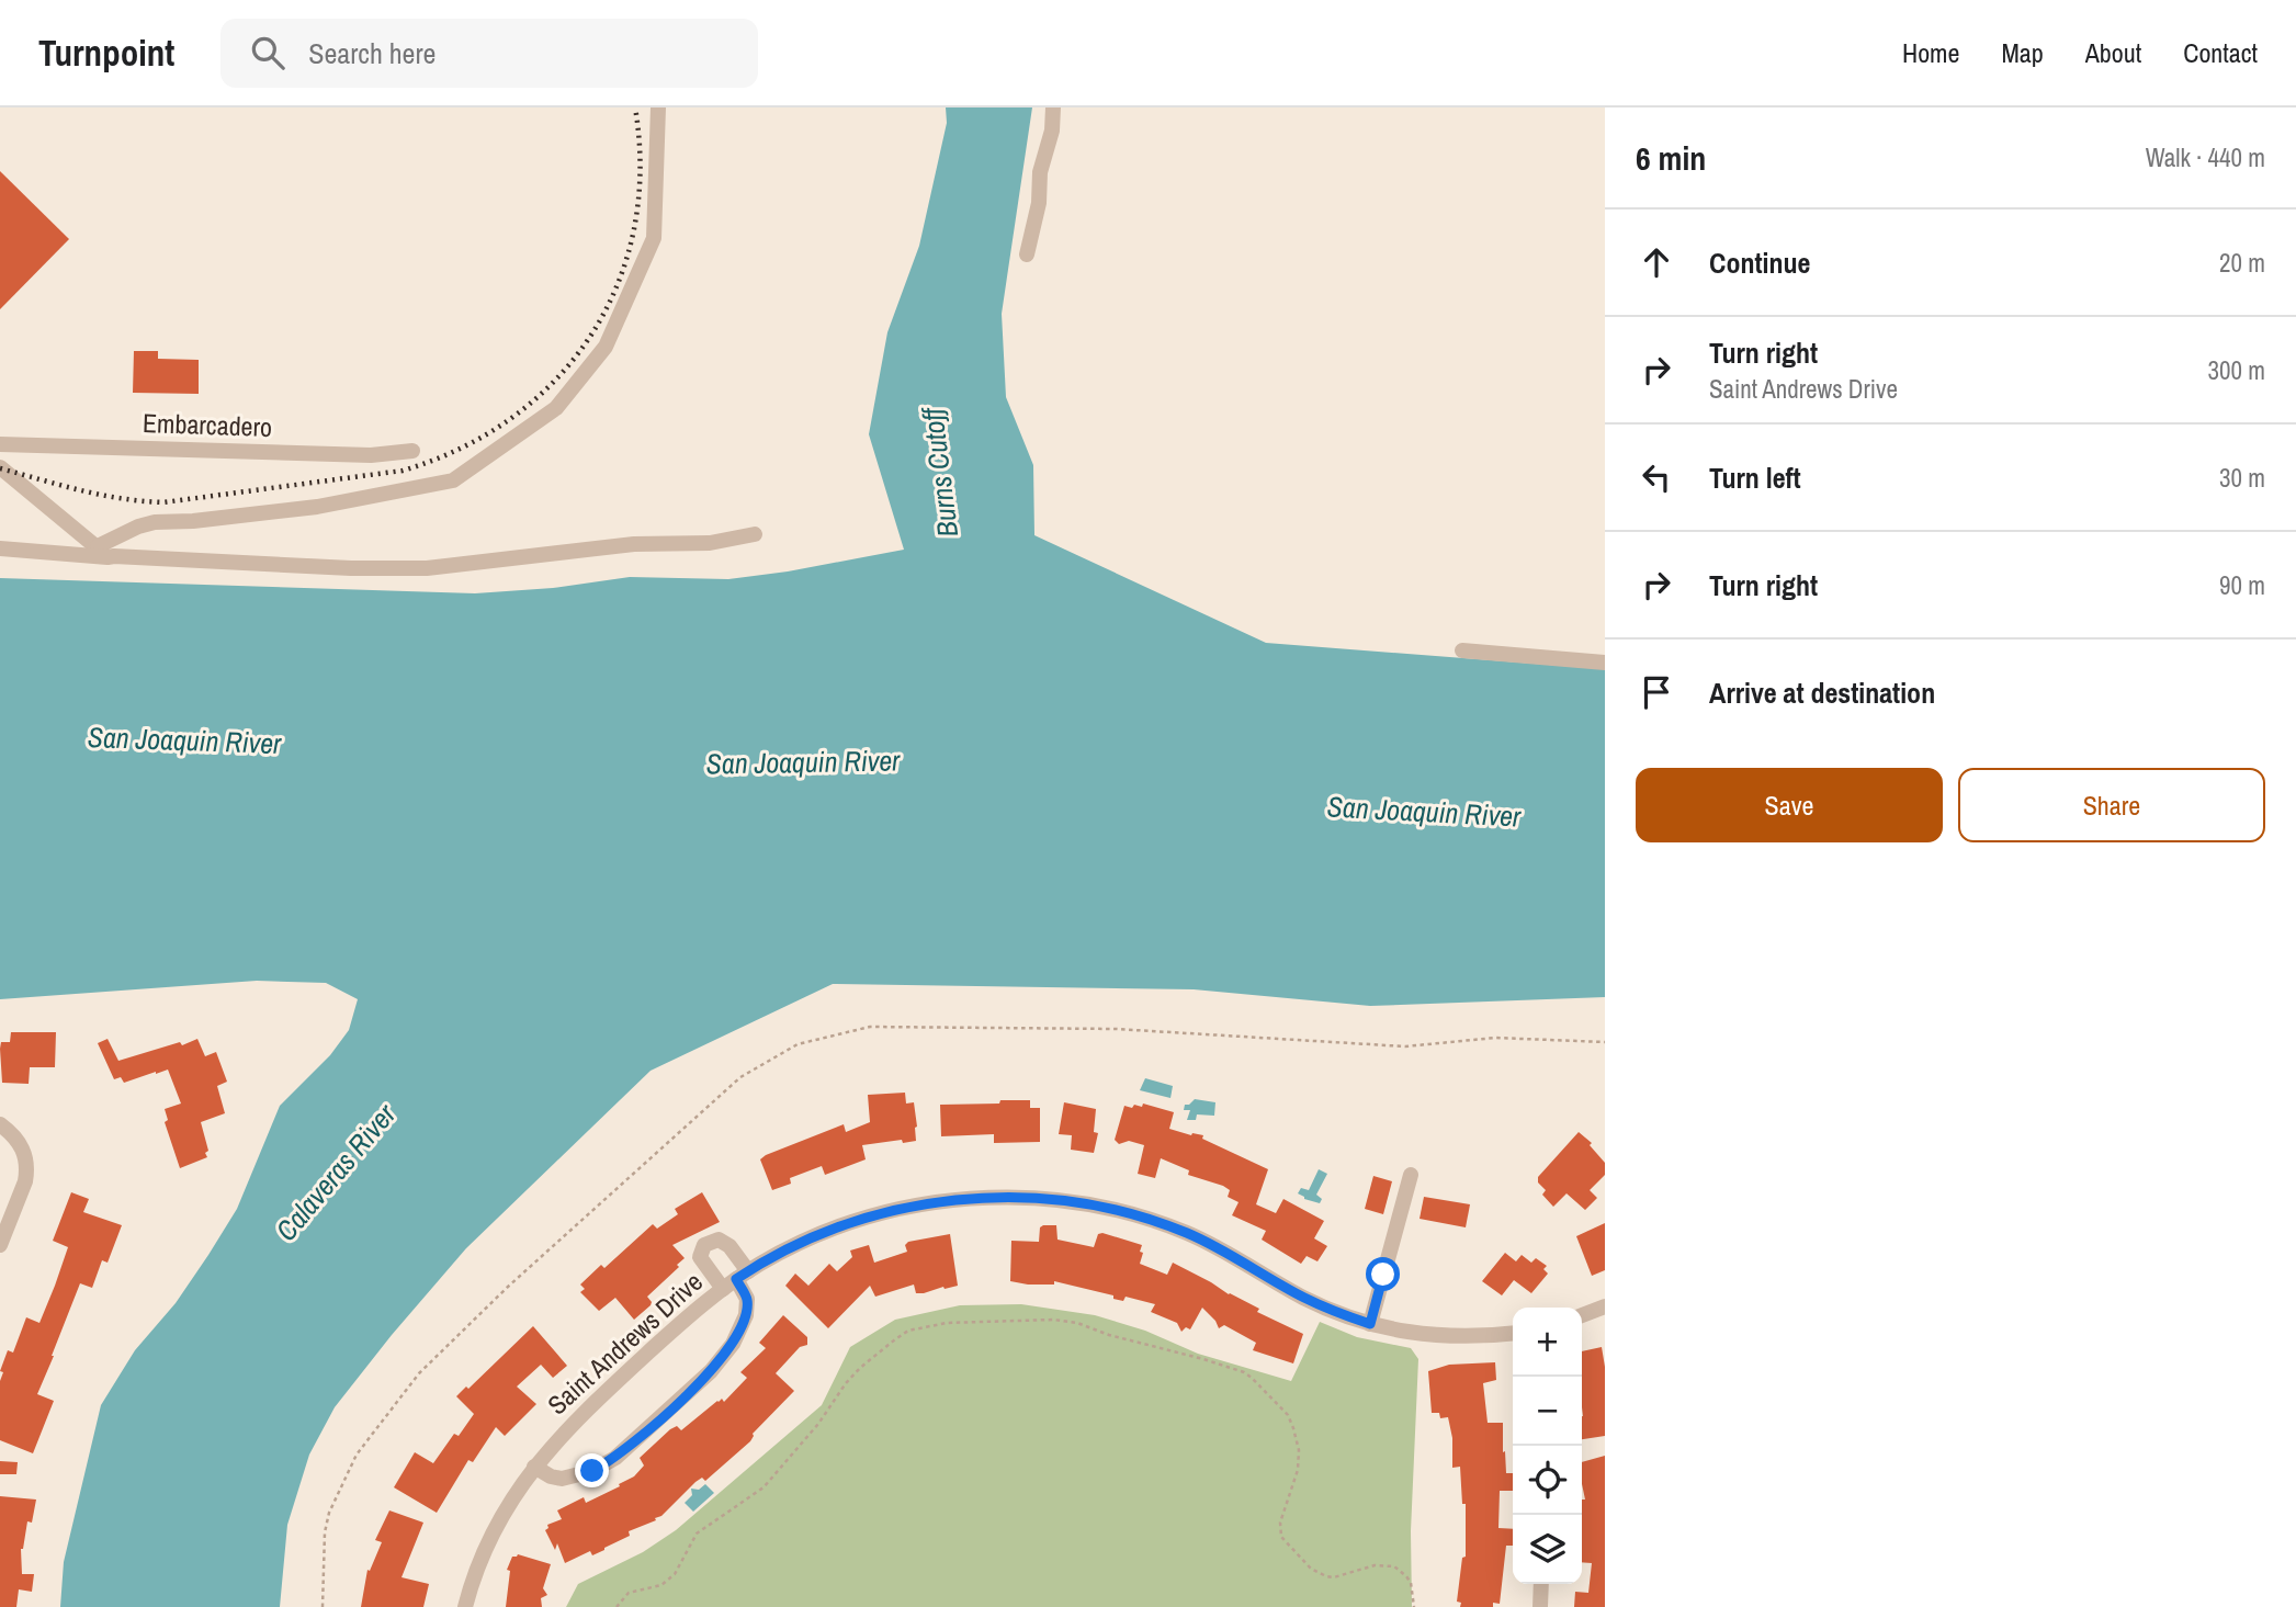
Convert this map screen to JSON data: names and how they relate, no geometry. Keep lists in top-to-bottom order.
{
  "streets": {
    "street": ["Embarcadero", "Saint Andrews Drive"]
  },
  "water": ["Burns Cutoff", "San Joaquin River", "Calaveras River"],
  "page": {
    "header": "Turnpoint",
    "search": "Search here",
    "nav": [
      "Home",
      "Map",
      "About",
      "Contact"
    ],
    "heading": ["6 min", "Walk · 440 m"],
    "list": [
      ["Continue", "20 m"],
      ["Turn right", "Saint Andrews Drive", "300 m"],
      ["Turn left", "30 m"],
      ["Turn right", "90 m"],
      "Arrive at destination"
    ],
    "buttons": ["Save", "Share"],
    "map_buttons": ["+", "−"]
  }
}
